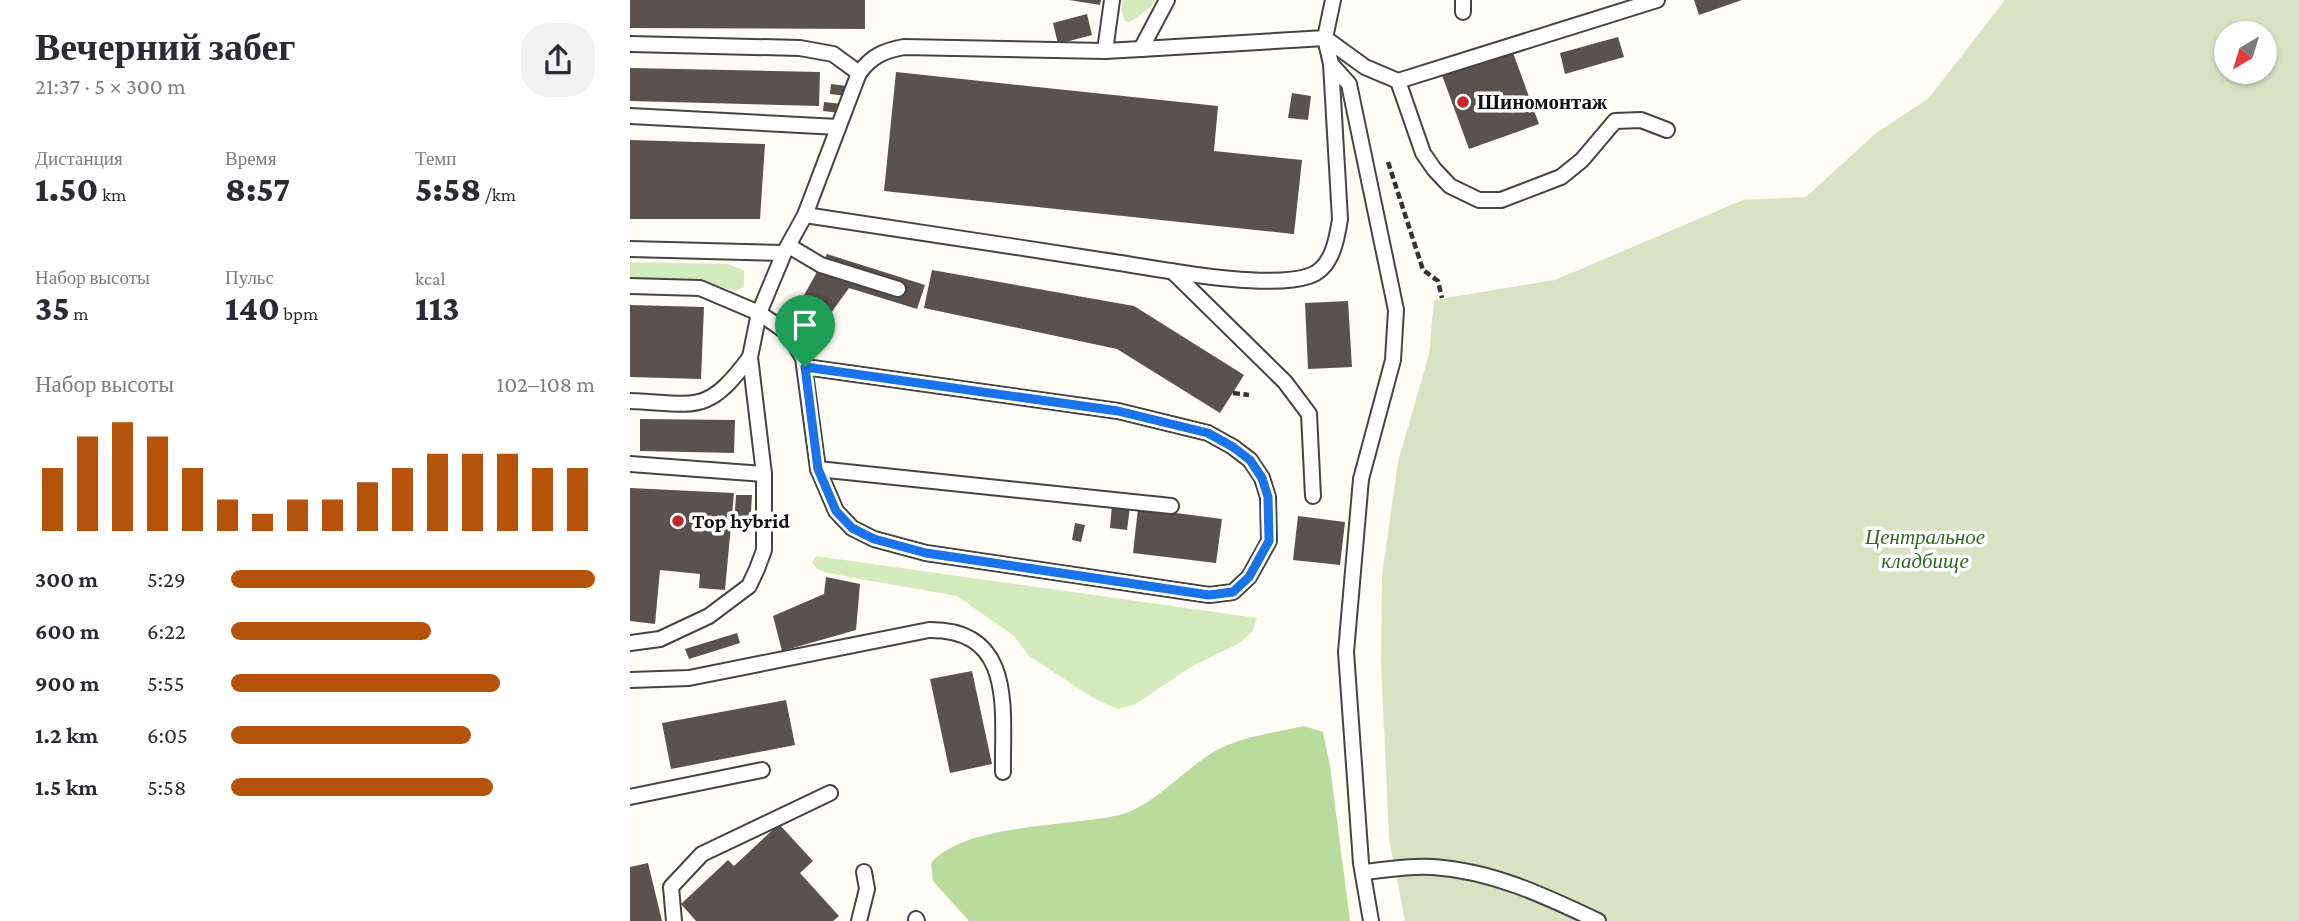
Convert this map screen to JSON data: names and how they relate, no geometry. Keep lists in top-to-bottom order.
{
  "parks": ["Центральное кладбище"],
  "places": ["Шиномонтаж", "Top hybrid"],
  "north": "bottom left",
  "page": {
    "heading": ["Вечерний забег", "21:37 · 5 × 300 m"],
    "stats": [
      ["Дистанция", "1.50 km"],
      ["Время", "8:57"],
      ["Темп", "5:58 /km"],
      ["Набор высоты", "35 m"],
      ["Пульс", "140 bpm"],
      ["kcal", "113"]
    ],
    "chart": ["Набор высоты", "102–108 m"],
    "list": [
      {
        "name": "300 m",
        "note": "5:29"
      },
      {
        "name": "600 m",
        "note": "6:22"
      },
      {
        "name": "900 m",
        "note": "5:55"
      },
      {
        "name": "1.2 km",
        "note": "6:05"
      },
      {
        "name": "1.5 km",
        "note": "5:58"
      }
    ]
  }
}
